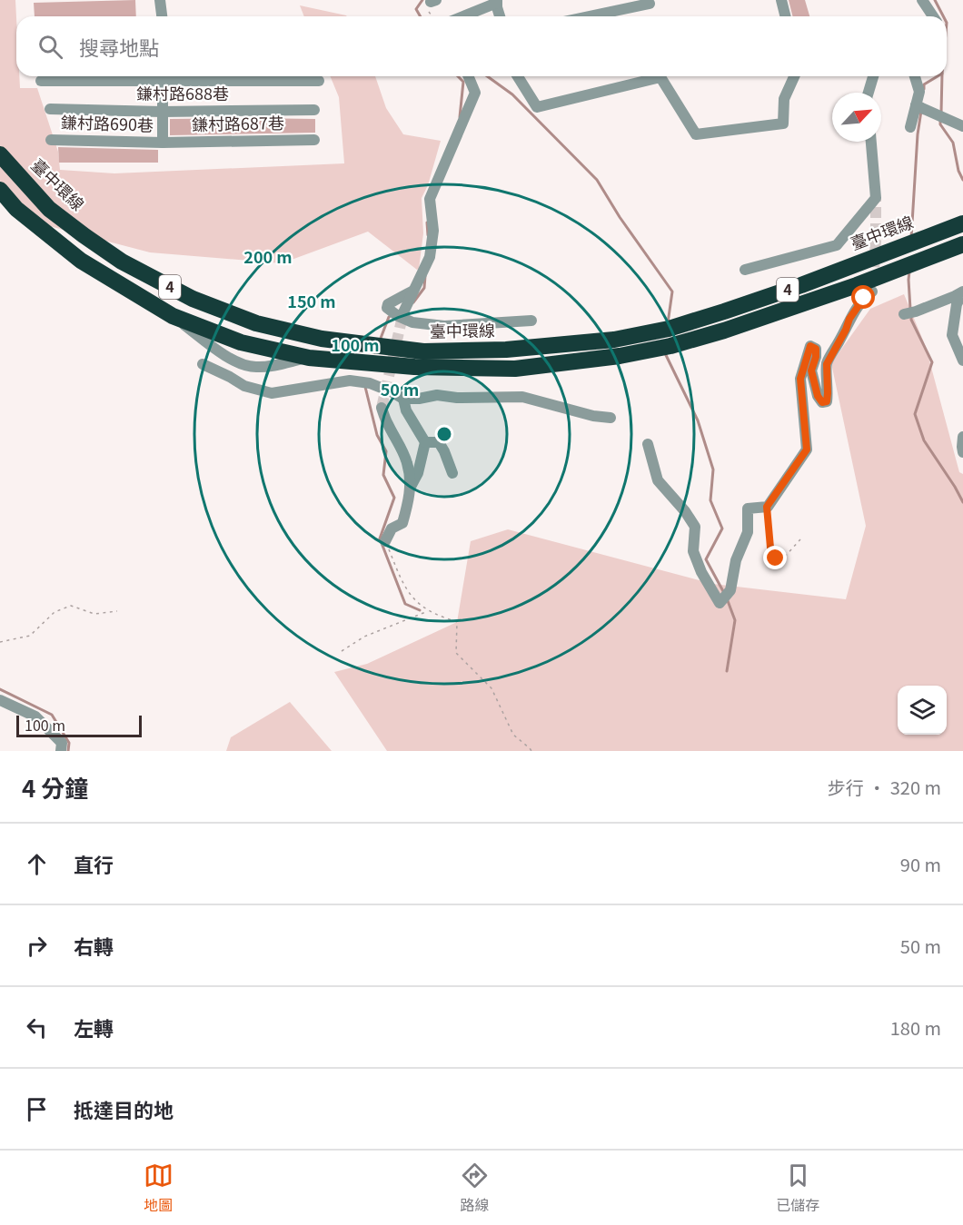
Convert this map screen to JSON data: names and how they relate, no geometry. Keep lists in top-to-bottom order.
{
  "streets": {
    "highway": ["臺中環線", "4"],
    "street": ["鎌村路688巷", "鎌村路690巷", "鎌村路687巷"]
  },
  "crossings": [
    ["鎌村路690巷", "鎌村路687巷"]
  ],
  "scale_bar": "100 m",
  "north": "top right",
  "page": {
    "search": "搜尋地點",
    "scale": "100 m",
    "heading": ["4 分鐘", "步行 · 320 m"],
    "list": [
      ["直行", "90 m"],
      ["右轉", "50 m"],
      ["左轉", "180 m"],
      "抵達目的地"
    ],
    "nav": ["地圖", "路線", "已儲存"]
  },
  "rings": [
    "200 m",
    "150 m",
    "100 m",
    "50 m"
  ]
}
